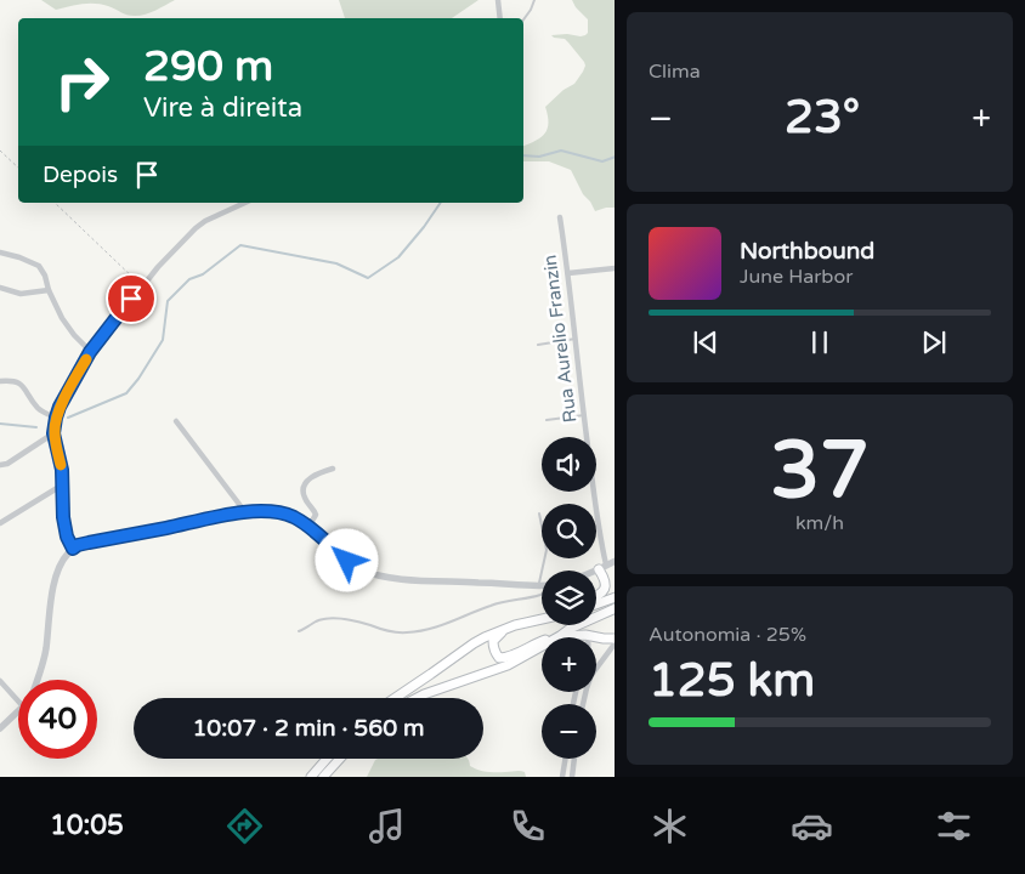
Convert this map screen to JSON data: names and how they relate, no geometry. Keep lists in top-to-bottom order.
{
  "streets": {
    "street": ["Rua Aurelio Franzin"]
  },
  "page": {
    "tile": [
      "Clima",
      ["37", "km/h"],
      ["Autonomia · 25%", "125 km"]
    ],
    "turn": ["290 m", "Vire à direita"],
    "heat": ["−", "23°", "+"],
    "then": "Depois",
    "song": ["Northbound", "June Harbor"],
    "map_buttons": ["+", "−"],
    "limit": "40",
    "trip": "10:07 · 2 min · 560 m",
    "tabs": "10:05"
  }
}
